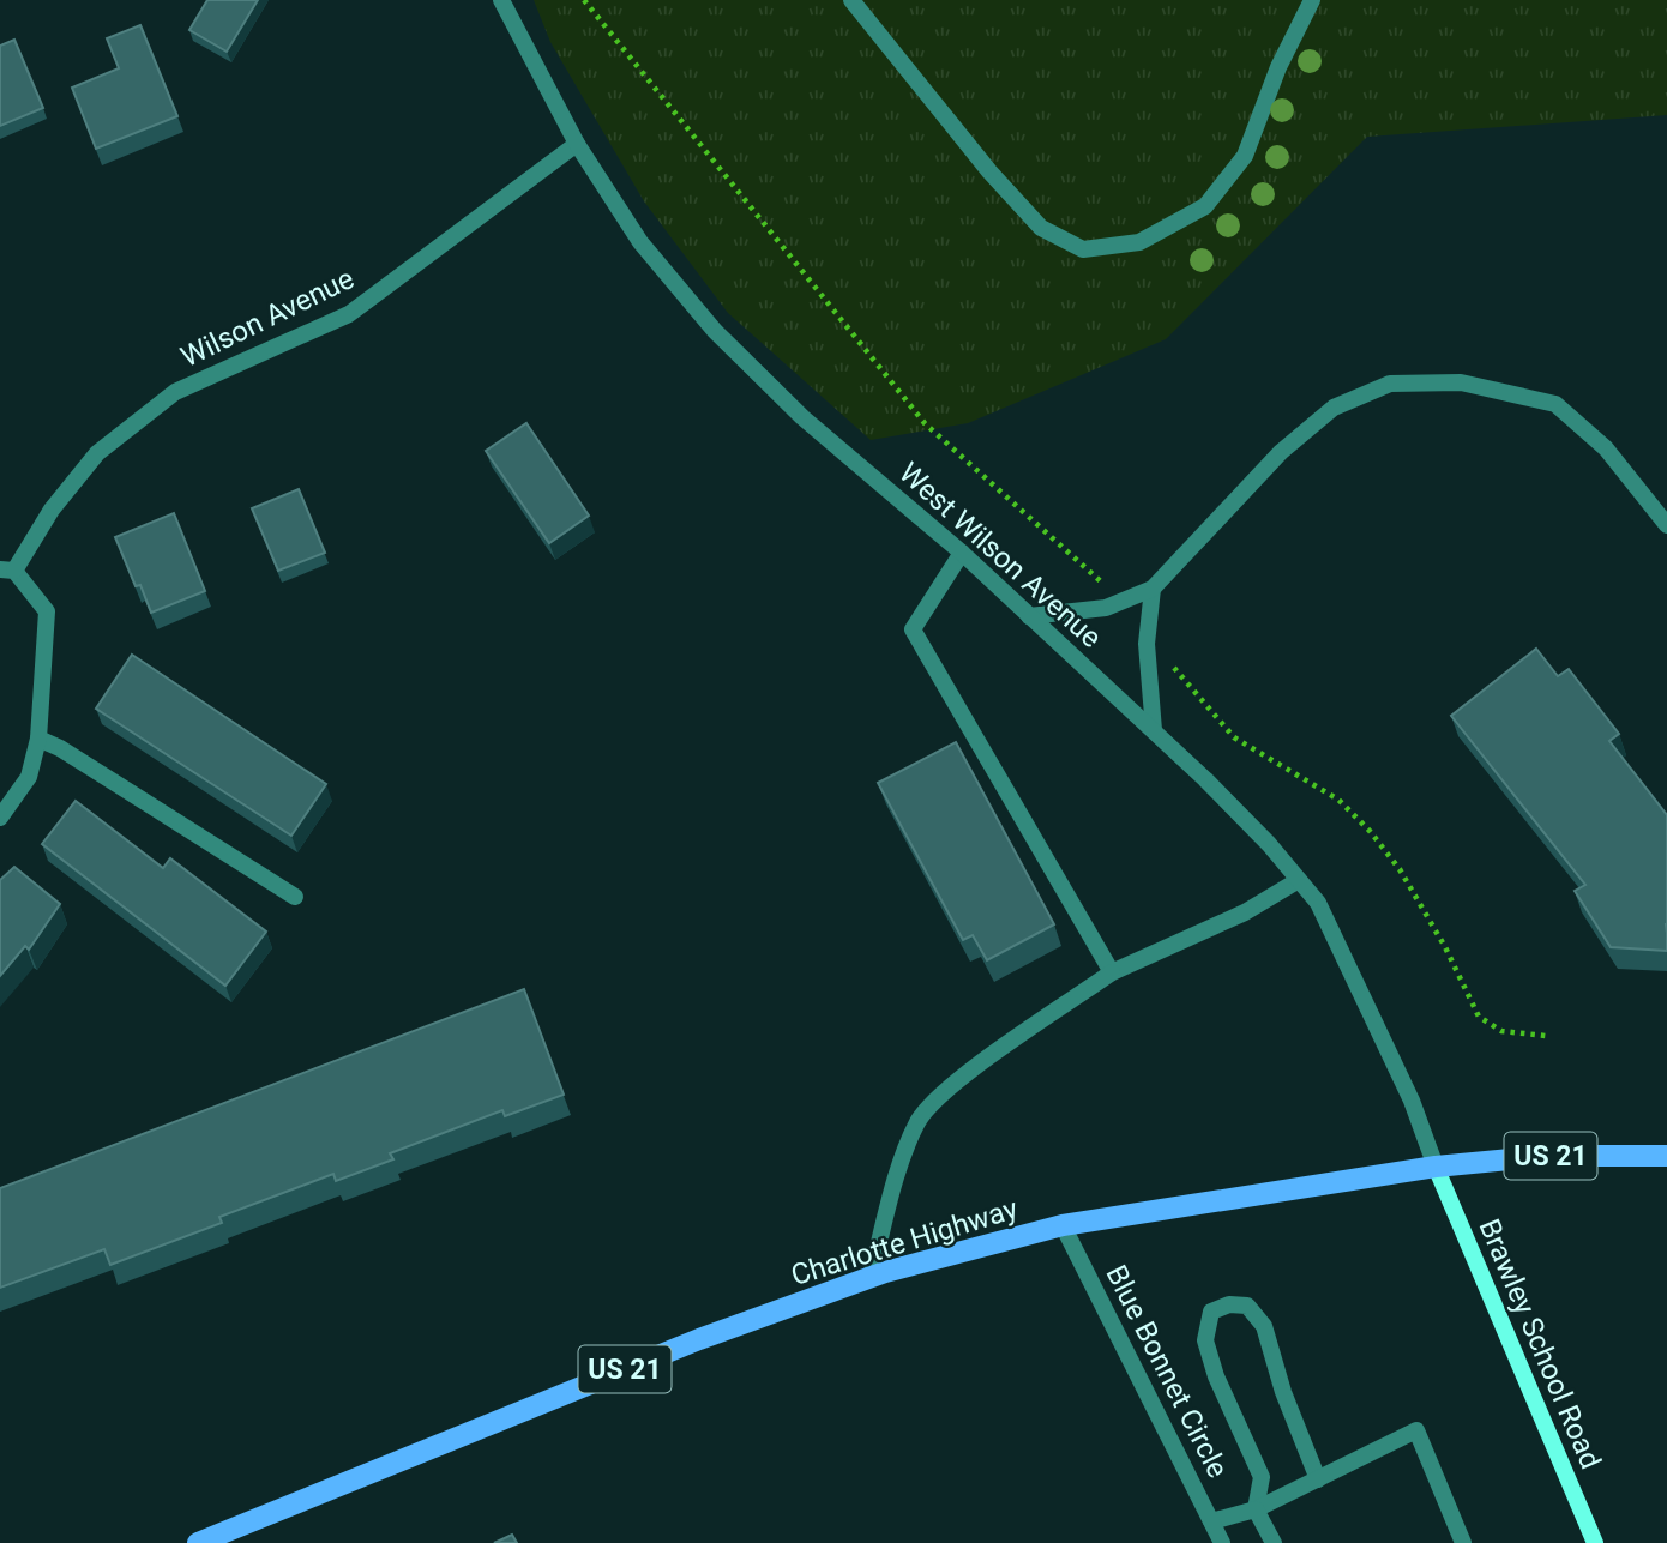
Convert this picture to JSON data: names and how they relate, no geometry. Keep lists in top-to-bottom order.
{
  "streets": {
    "main road": ["US 21", "Charlotte Highway", "Brawley School Road"],
    "street": ["Wilson Avenue", "West Wilson Avenue", "Blue Bonnet Circle"]
  },
  "crossings": [
    ["Wilson Avenue", "West Wilson Avenue"],
    ["West Wilson Avenue", "Charlotte Highway"],
    ["West Wilson Avenue", "Brawley School Road"],
    ["Charlotte Highway", "Brawley School Road"],
    ["Charlotte Highway", "Blue Bonnet Circle"]
  ]
}
